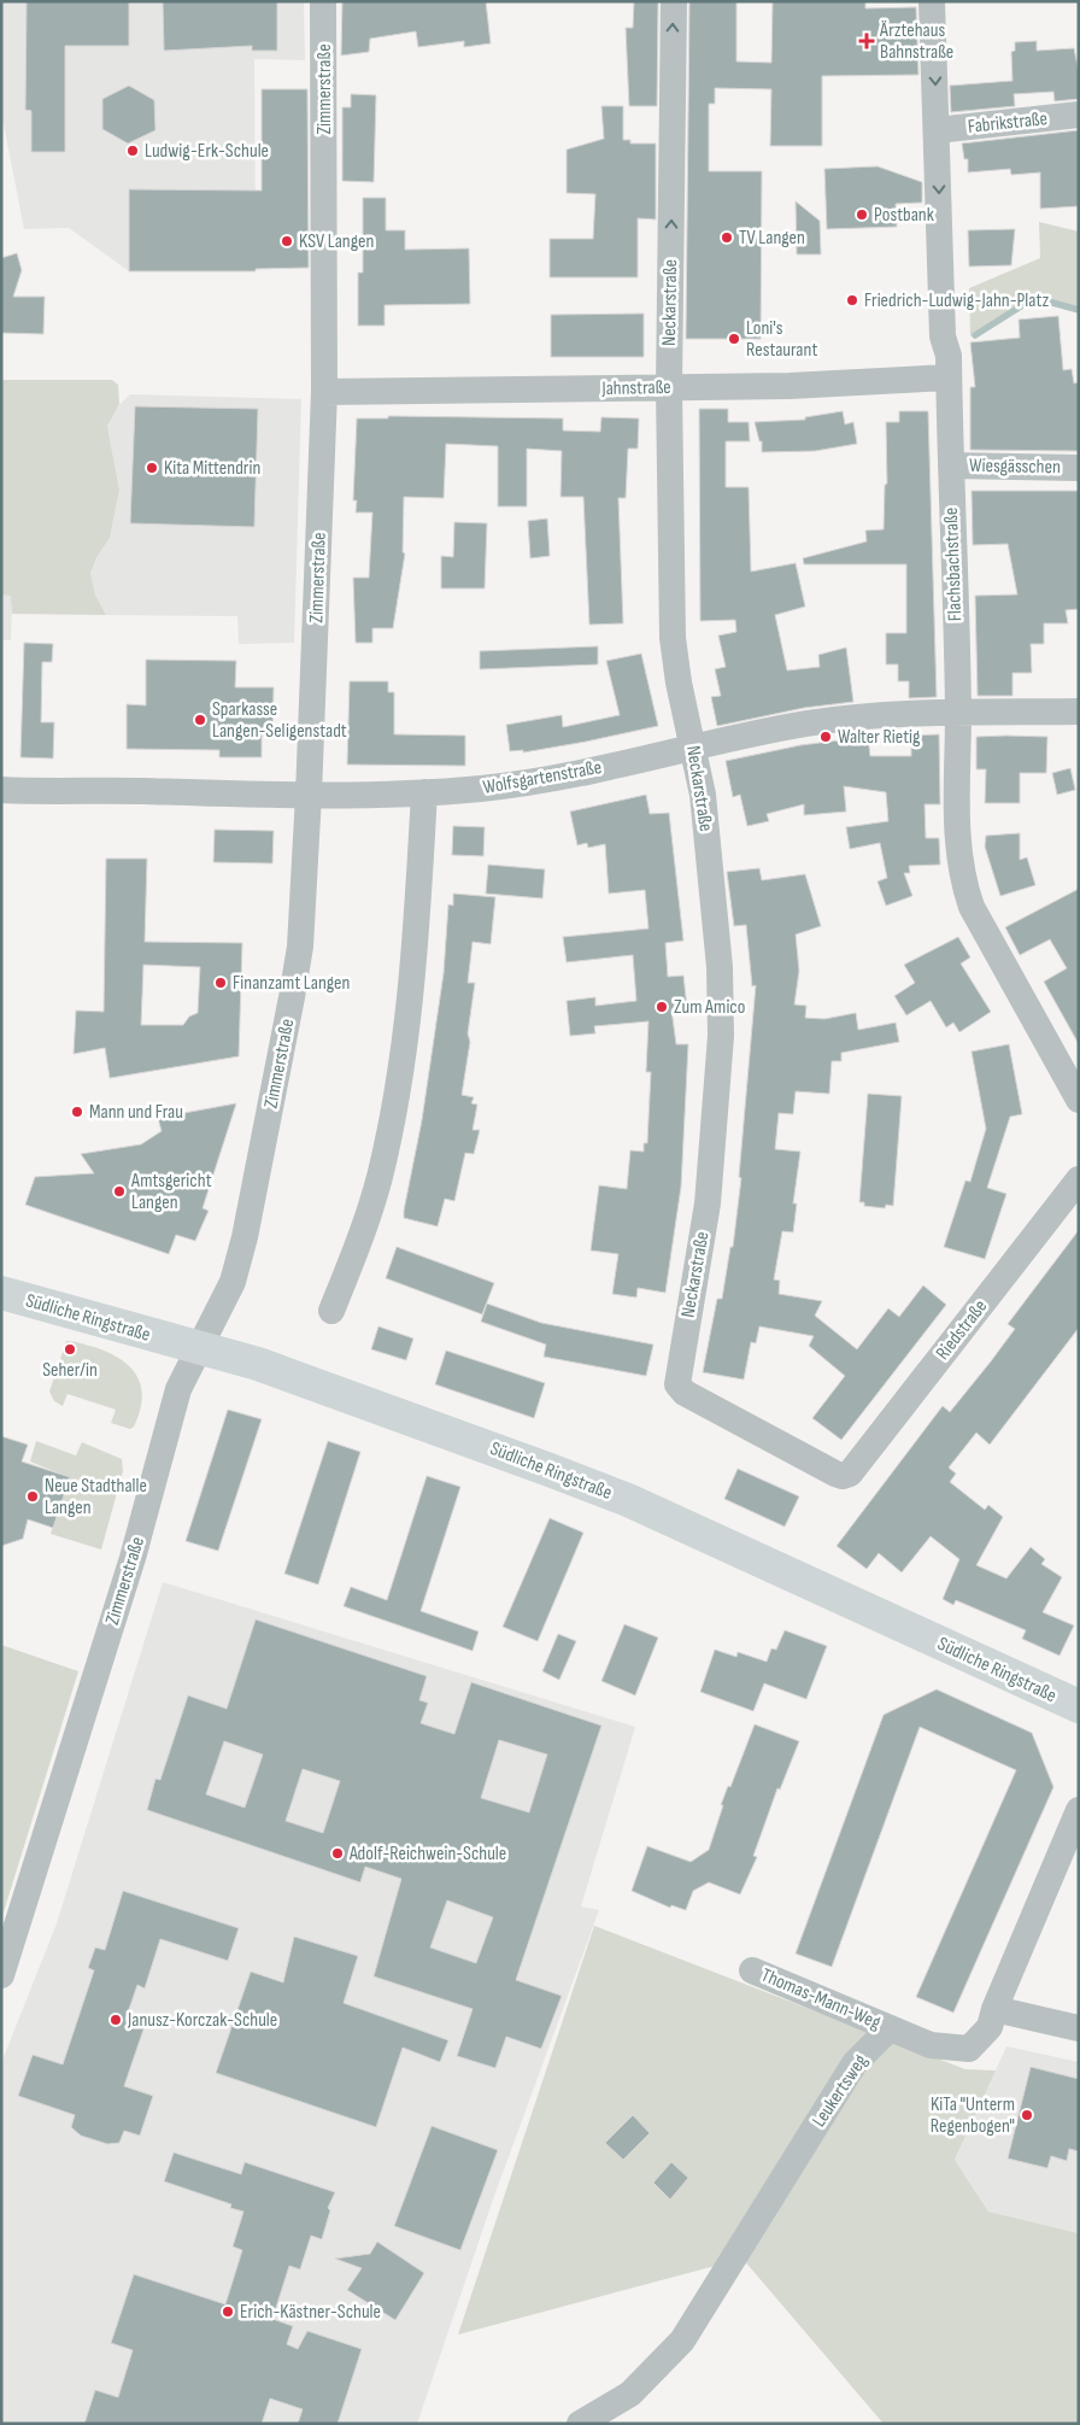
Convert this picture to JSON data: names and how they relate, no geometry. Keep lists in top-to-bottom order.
{
  "streets": {
    "main road": ["Südliche Ringstraße"],
    "street": [
      "Zimmerstraße",
      "Fabrikstraße",
      "Neckarstraße",
      "Jahnstraße",
      "Wiesgässchen",
      "Flachsbachstraße",
      "Wolfsgartenstraße",
      "Riedstraße",
      "Thomas-Mann-Weg",
      "Leukertsweg"
    ]
  },
  "crossings": [
    ["Zimmerstraße", "Jahnstraße"],
    ["Zimmerstraße", "Wolfsgartenstraße"],
    ["Zimmerstraße", "Südliche Ringstraße"],
    ["Fabrikstraße", "Flachsbachstraße"],
    ["Neckarstraße", "Jahnstraße"],
    ["Neckarstraße", "Wolfsgartenstraße"],
    ["Neckarstraße", "Riedstraße"],
    ["Jahnstraße", "Flachsbachstraße"],
    ["Wiesgässchen", "Flachsbachstraße"],
    ["Flachsbachstraße", "Wolfsgartenstraße"],
    ["Thomas-Mann-Weg", "Leukertsweg"]
  ],
  "places": {
    "health": ["Ärztehaus Bahnstraße"],
    "other": [
      "Ludwig-Erk-Schule",
      "Postbank",
      "TV Langen",
      "KSV Langen",
      "Friedrich-Ludwig-Jahn-Platz",
      "Loni's Restaurant",
      "Kita Mittendrin",
      "Sparkasse Langen-Seligenstadt",
      "Walter Rietig",
      "Finanzamt Langen",
      "Zum Amico",
      "Mann und Frau",
      "Amtsgericht Langen",
      "Seher/in",
      "Neue Stadthalle Langen",
      "Adolf-Reichwein-Schule",
      "Janusz-Korczak-Schule",
      "KiTa \"Unterm Regenbogen\"",
      "Erich-Kästner-Schule"
    ]
  }
}
